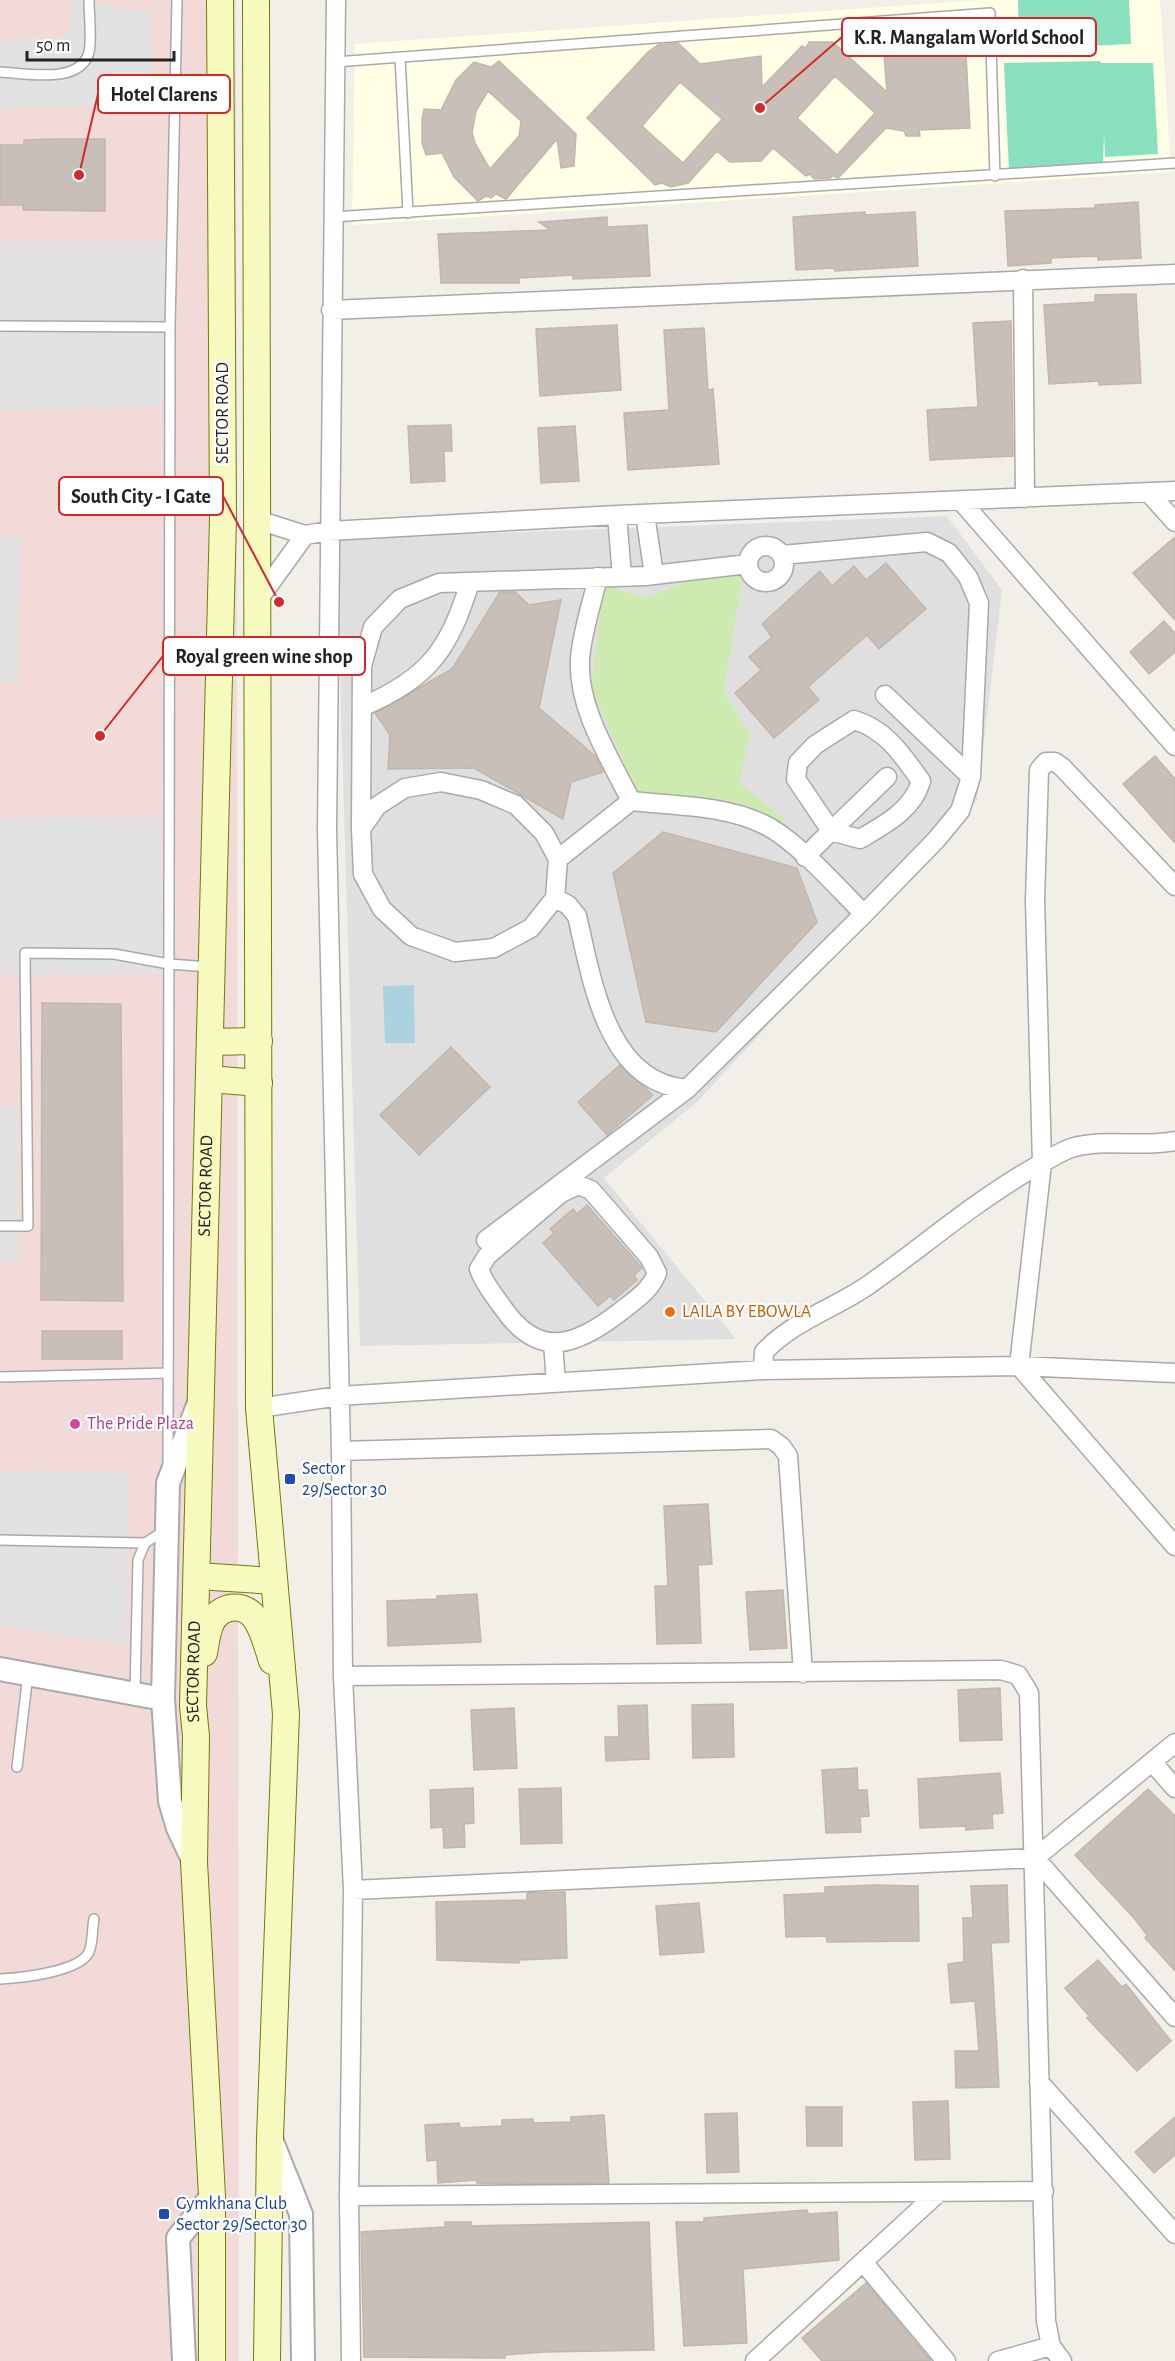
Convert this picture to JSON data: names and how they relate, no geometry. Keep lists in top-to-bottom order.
{
  "streets": {
    "main road": ["SECTOR ROAD"]
  },
  "places": {
    "other": [
      "K.R. Mangalam World School",
      "Hotel Clarens",
      "South City - I Gate",
      "Royal green wine shop",
      "LAILA BY EBOWLA",
      "The Pride Plaza"
    ],
    "transit": ["Sector 29/Sector 30", "Gymkhana Club Sector 29/Sector 30"]
  },
  "scale_bar": "50 m"
}
